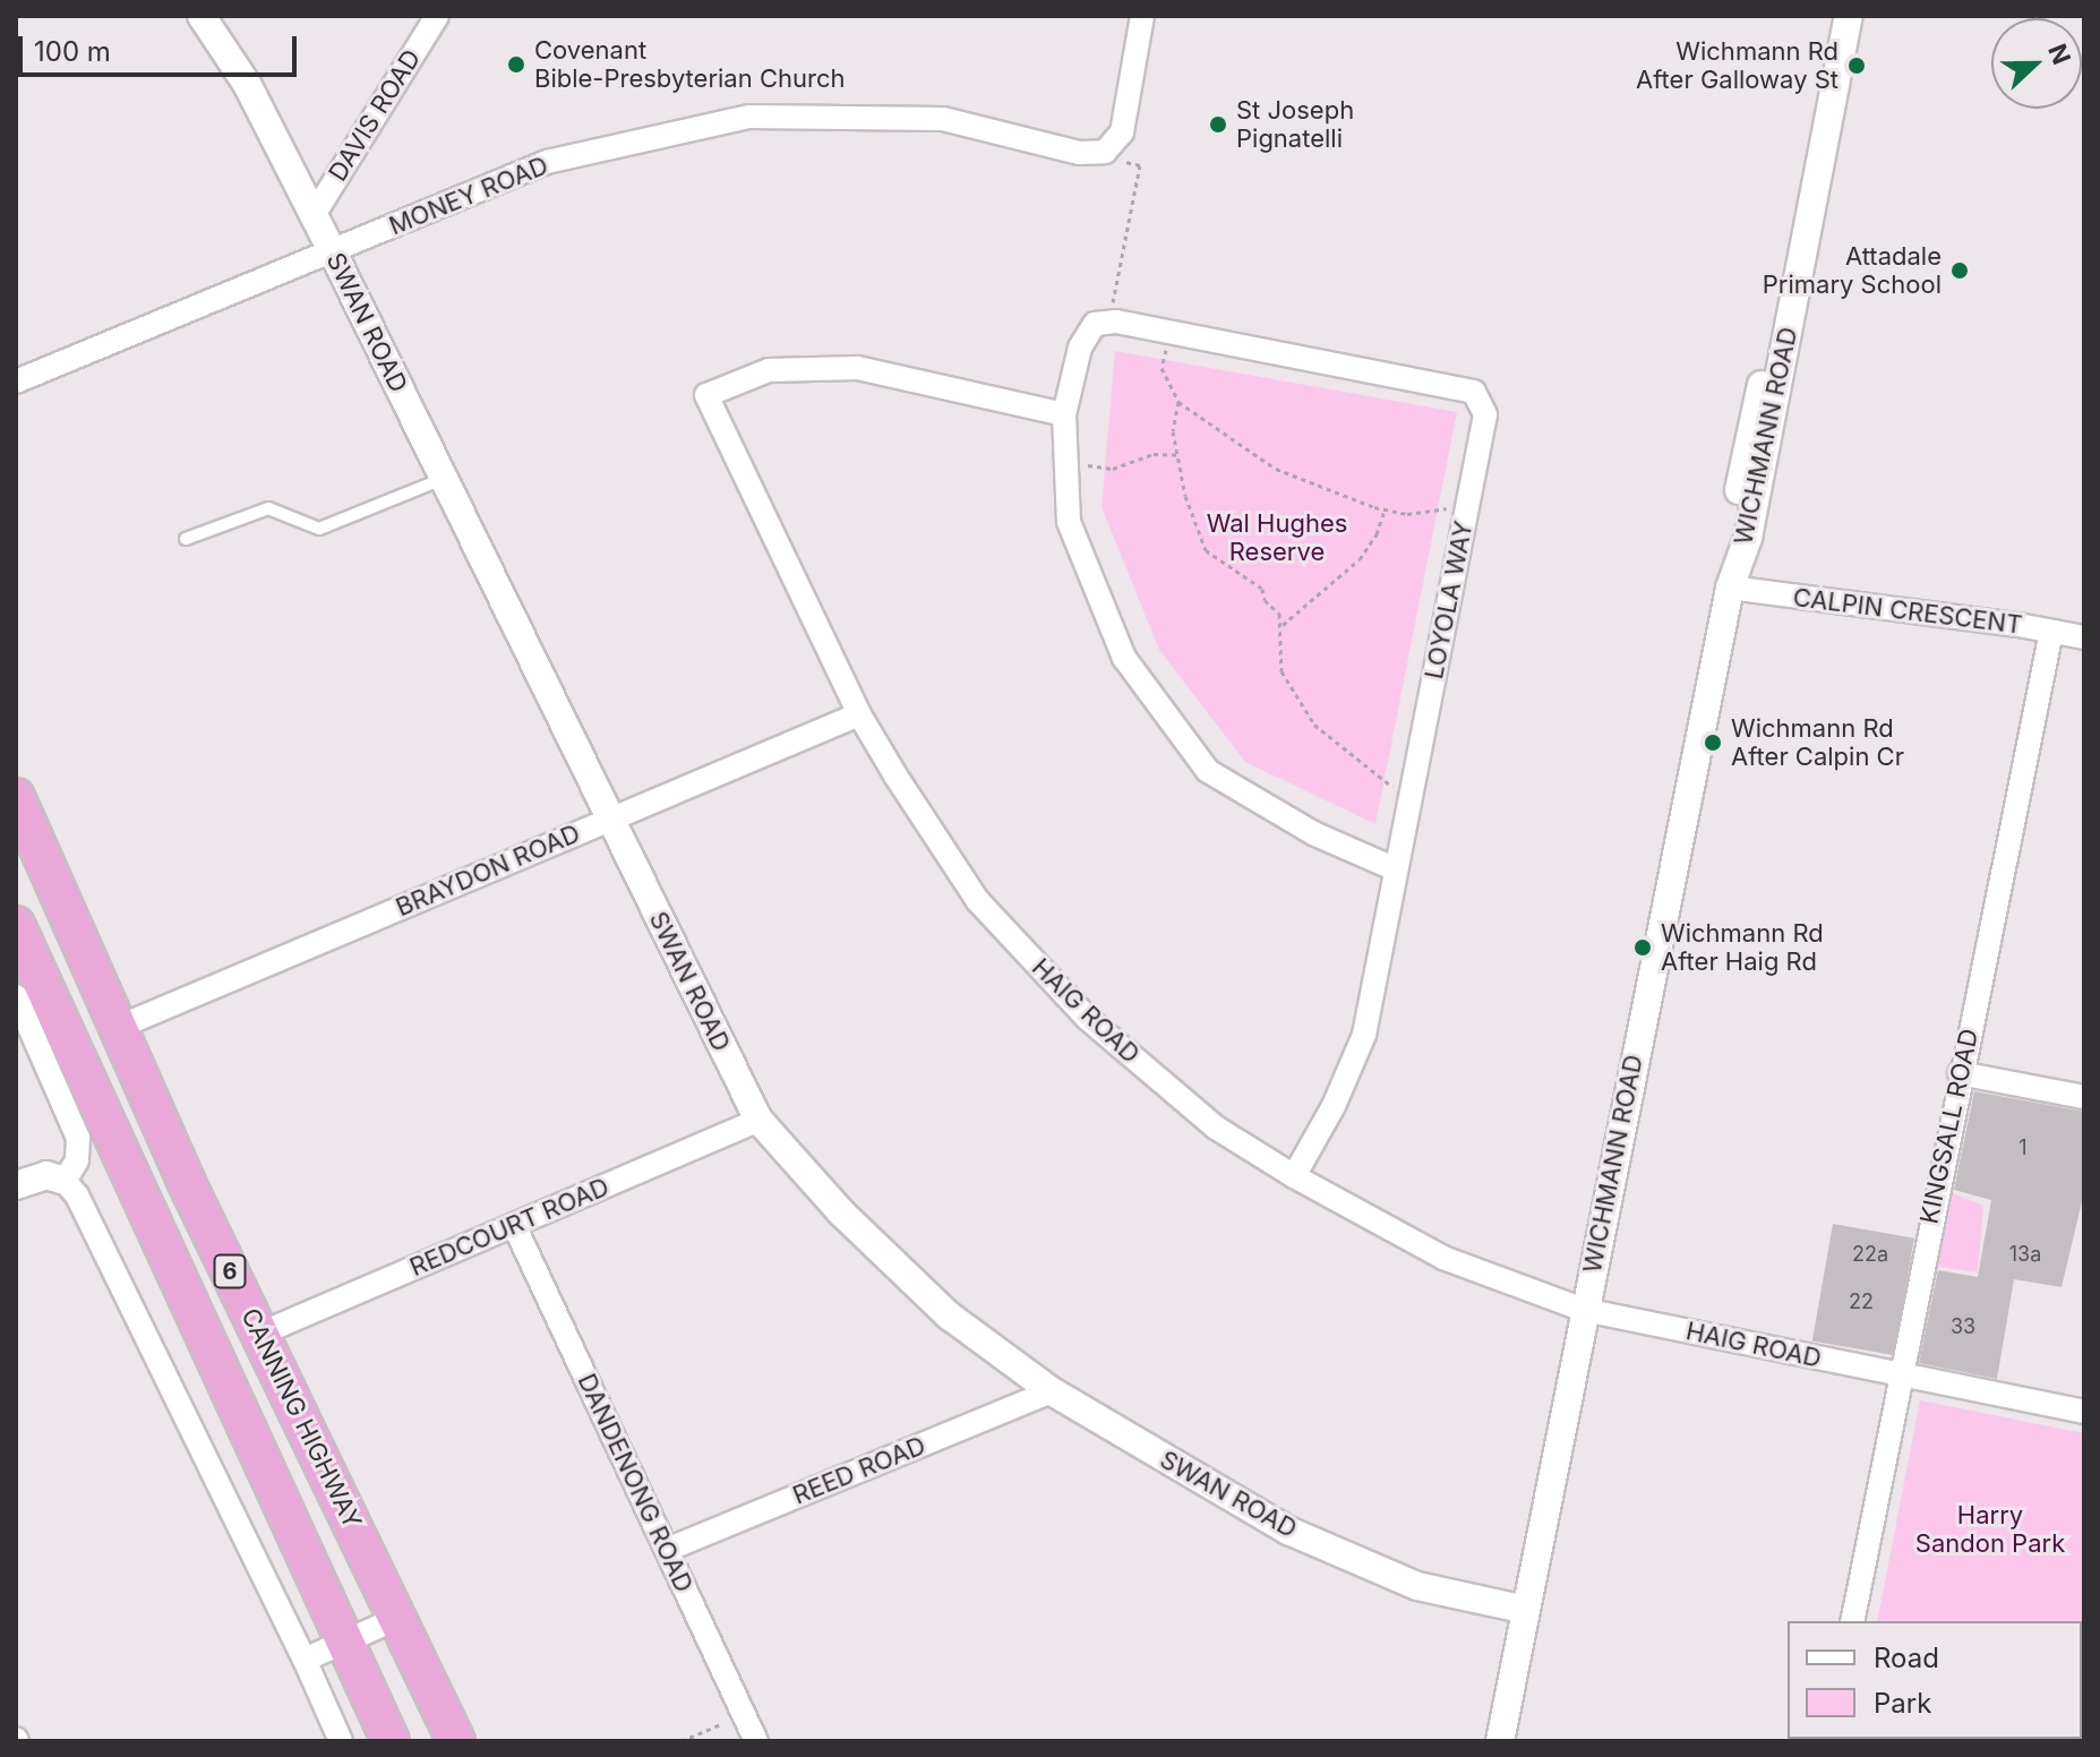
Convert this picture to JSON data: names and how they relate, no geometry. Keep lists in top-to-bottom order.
{
  "streets": {
    "highway": ["6", "CANNING HIGHWAY"],
    "street": [
      "DAVIS ROAD",
      "MONEY ROAD",
      "SWAN ROAD",
      "WICHMANN ROAD",
      "LOYOLA WAY",
      "CALPIN CRESCENT",
      "BRAYDON ROAD",
      "HAIG ROAD",
      "KINGSALL ROAD",
      "REDCOURT ROAD",
      "REED ROAD",
      "DANDENONG ROAD"
    ]
  },
  "crossings": [
    ["DAVIS ROAD", "SWAN ROAD"],
    ["MONEY ROAD", "SWAN ROAD"],
    ["SWAN ROAD", "WICHMANN ROAD"],
    ["SWAN ROAD", "BRAYDON ROAD"],
    ["SWAN ROAD", "REDCOURT ROAD"],
    ["SWAN ROAD", "REED ROAD"],
    ["WICHMANN ROAD", "CALPIN CRESCENT"],
    ["WICHMANN ROAD", "HAIG ROAD"],
    ["LOYOLA WAY", "HAIG ROAD"],
    ["CALPIN CRESCENT", "KINGSALL ROAD"],
    ["BRAYDON ROAD", "HAIG ROAD"],
    ["BRAYDON ROAD", "CANNING HIGHWAY"],
    ["HAIG ROAD", "KINGSALL ROAD"],
    ["REDCOURT ROAD", "CANNING HIGHWAY"],
    ["REDCOURT ROAD", "DANDENONG ROAD"],
    ["REED ROAD", "DANDENONG ROAD"]
  ],
  "parks": ["Wal Hughes Reserve", "Harry Sandon Park"],
  "places": [
    "Covenant Bible-Presbyterian Church",
    "Wichmann Rd After Galloway St",
    "St Joseph Pignatelli",
    "Attadale Primary School",
    "Wichmann Rd After Calpin Cr",
    "Wichmann Rd After Haig Rd"
  ],
  "house_numbers": [
    "1",
    "22a",
    "13a",
    "22",
    "33"
  ],
  "legend": ["Road", "Park"],
  "scale_bar": "100 m",
  "north": "right"
}
